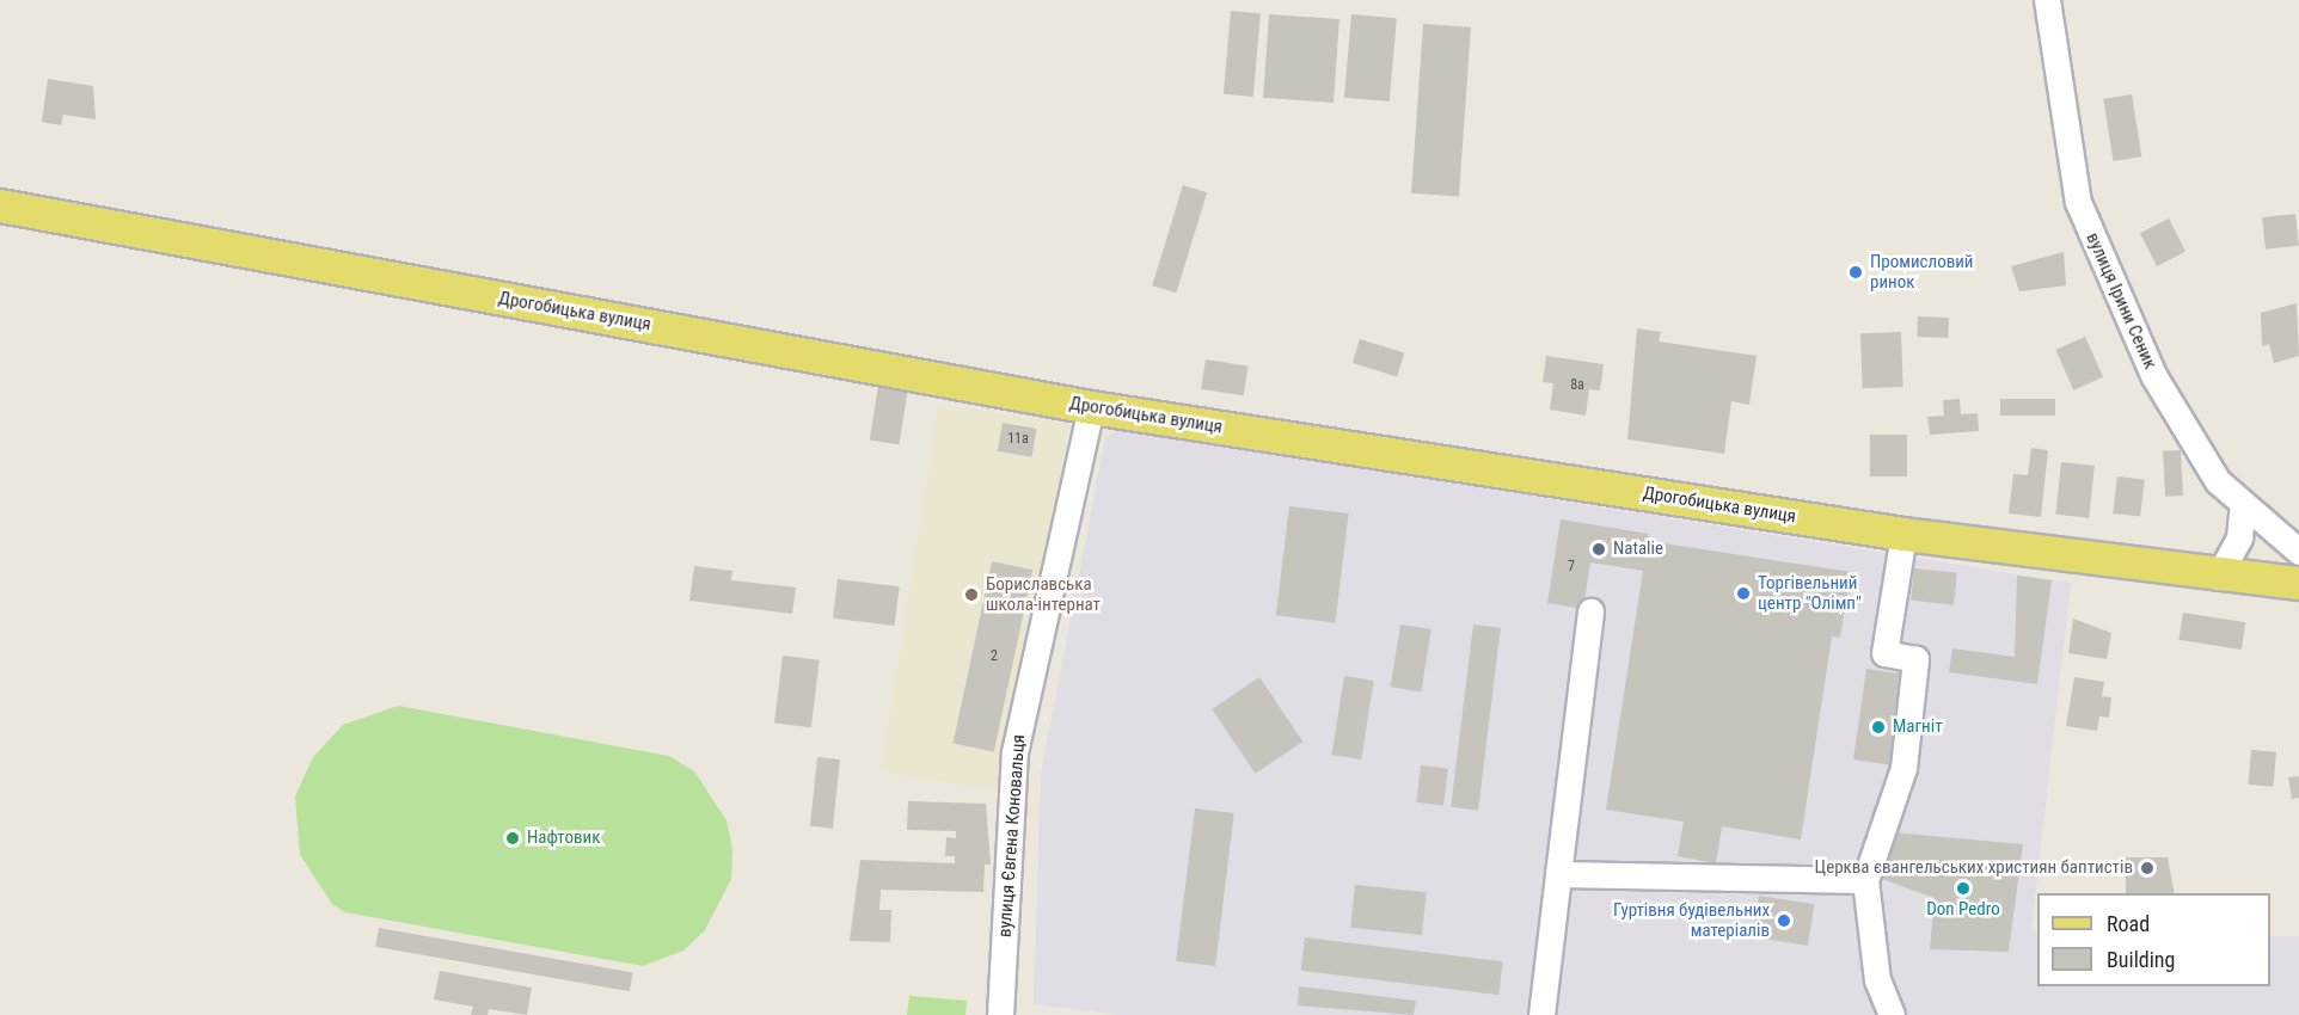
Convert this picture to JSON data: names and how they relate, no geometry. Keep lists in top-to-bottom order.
{
  "streets": {
    "main road": ["Дрогобицька вулиця"],
    "street": ["вулиця Ірини Сеник", "вулиця Євгена Коновальця"]
  },
  "crossings": [
    ["Дрогобицька вулиця", "вулиця Євгена Коновальця"]
  ],
  "places": [
    "Промисловий ринок",
    "Natalie",
    "Торгівельний центр \"Олімп\"",
    "Бориславська школа-інтернат",
    "Магніт",
    "Нафтовик",
    "Церква євангельських християн баптистів",
    "Don Pedro",
    "Гуртівня будівельних матеріалів"
  ],
  "house_numbers": [
    "8а",
    "11а",
    "7",
    "2"
  ],
  "legend": ["Road", "Building"]
}
